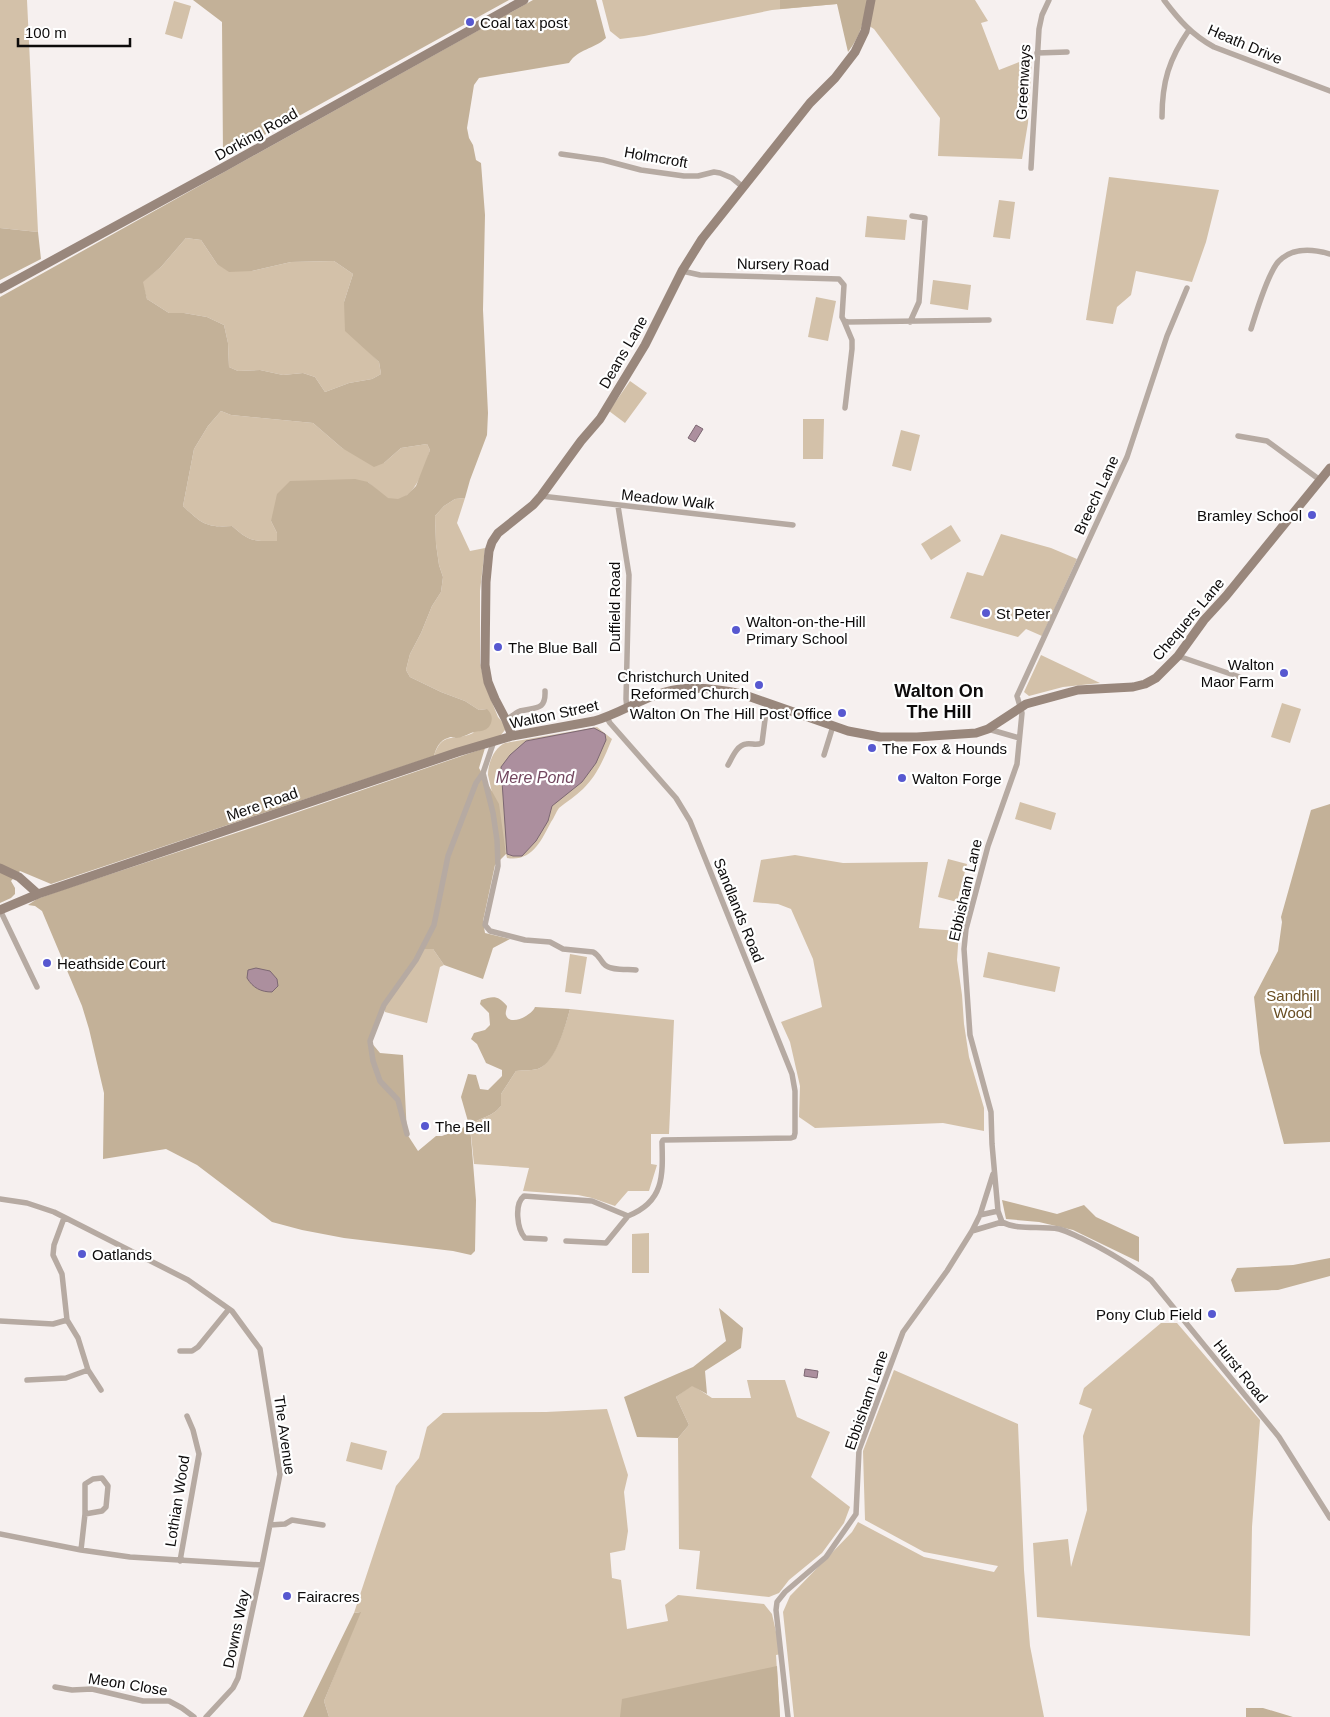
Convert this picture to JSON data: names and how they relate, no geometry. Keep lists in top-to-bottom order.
{
  "streets": {
    "main road": [
      "Dorking Road",
      "Deans Lane",
      "Chequers Lane",
      "Walton Street",
      "Mere Road"
    ],
    "street": [
      "Heath Drive",
      "Greenways",
      "Holmcroft",
      "Nursery Road",
      "Breech Lane",
      "Meadow Walk",
      "Duffield Road",
      "Ebbisham Lane",
      "Sandlands Road",
      "Hurst Road",
      "The Avenue",
      "Lothian Wood",
      "Downs Way",
      "Meon Close"
    ]
  },
  "crossings": [
    ["Holmcroft", "Deans Lane"],
    ["Nursery Road", "Deans Lane"],
    ["Deans Lane", "Meadow Walk"],
    ["Deans Lane", "Walton Street"],
    ["Breech Lane", "Chequers Lane"],
    ["Breech Lane", "Walton Street"],
    ["Breech Lane", "Ebbisham Lane"],
    ["Meadow Walk", "Duffield Road"],
    ["Duffield Road", "Walton Street"],
    ["Chequers Lane", "Walton Street"],
    ["Chequers Lane", "Ebbisham Lane"],
    ["Walton Street", "Mere Road"],
    ["Walton Street", "Ebbisham Lane"],
    ["Walton Street", "Sandlands Road"],
    ["Ebbisham Lane", "Hurst Road"],
    ["The Avenue", "Downs Way"]
  ],
  "districts": ["Walton On The Hill"],
  "water": ["Mere Pond"],
  "parks": ["Sandhill Wood"],
  "places": [
    "Coal tax post",
    "Bramley School",
    "St Peter",
    "Walton-on-the-Hill Primary School",
    "The Blue Ball",
    "Walton Maor Farm",
    "Christchurch United Reformed Church",
    "Walton On The Hill Post Office",
    "The Fox & Hounds",
    "Walton Forge",
    "Heathside Court",
    "The Bell",
    "Oatlands",
    "Pony Club Field",
    "Fairacres"
  ],
  "scale_bar": "100 m"
}
